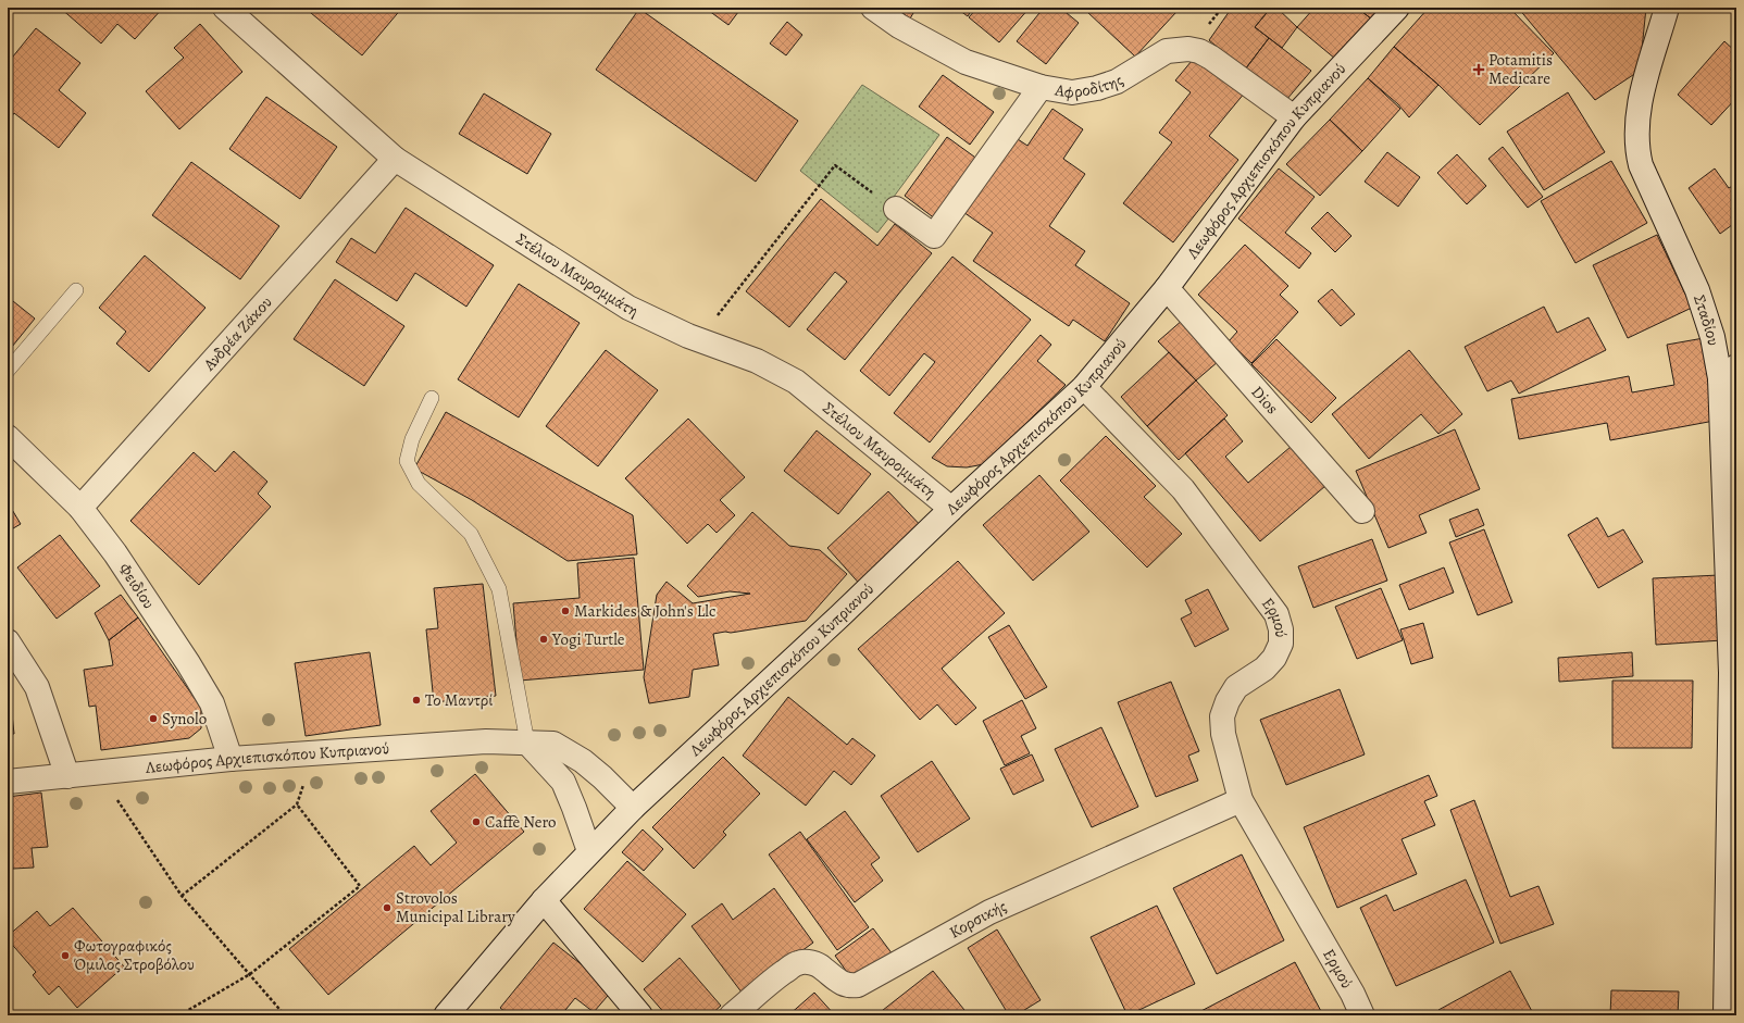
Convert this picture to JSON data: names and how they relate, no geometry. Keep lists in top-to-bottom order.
{
  "streets": {
    "street": [
      "Αφροδίτης",
      "Λεωφόρος Αρχιεπισκόπου Κυπριανού",
      "Στέλιου Μαυρομμάτη",
      "Σταδίου",
      "Ανδρέα Ζάκου",
      "Dios",
      "Φειδίου",
      "Ερμού",
      "Κορσικής"
    ]
  },
  "crossings": [
    ["Αφροδίτης", "Λεωφόρος Αρχιεπισκόπου Κυπριανού"],
    ["Λεωφόρος Αρχιεπισκόπου Κυπριανού", "Στέλιου Μαυρομμάτη"],
    ["Λεωφόρος Αρχιεπισκόπου Κυπριανού", "Dios"],
    ["Λεωφόρος Αρχιεπισκόπου Κυπριανού", "Φειδίου"],
    ["Λεωφόρος Αρχιεπισκόπου Κυπριανού", "Ερμού"],
    ["Στέλιου Μαυρομμάτη", "Ανδρέα Ζάκου"],
    ["Ανδρέα Ζάκου", "Φειδίου"],
    ["Ερμού", "Κορσικής"]
  ],
  "places": {
    "health": ["Potamitis Medicare"],
    "other": [
      "Markides & John's Llc",
      "Yogi Turtle",
      "Το Μαντρί",
      "Synolo",
      "Caffè Nero",
      "Strovolos Municipal Library",
      "Φωτογραφικός Όμιλος Στροβόλου"
    ]
  }
}
